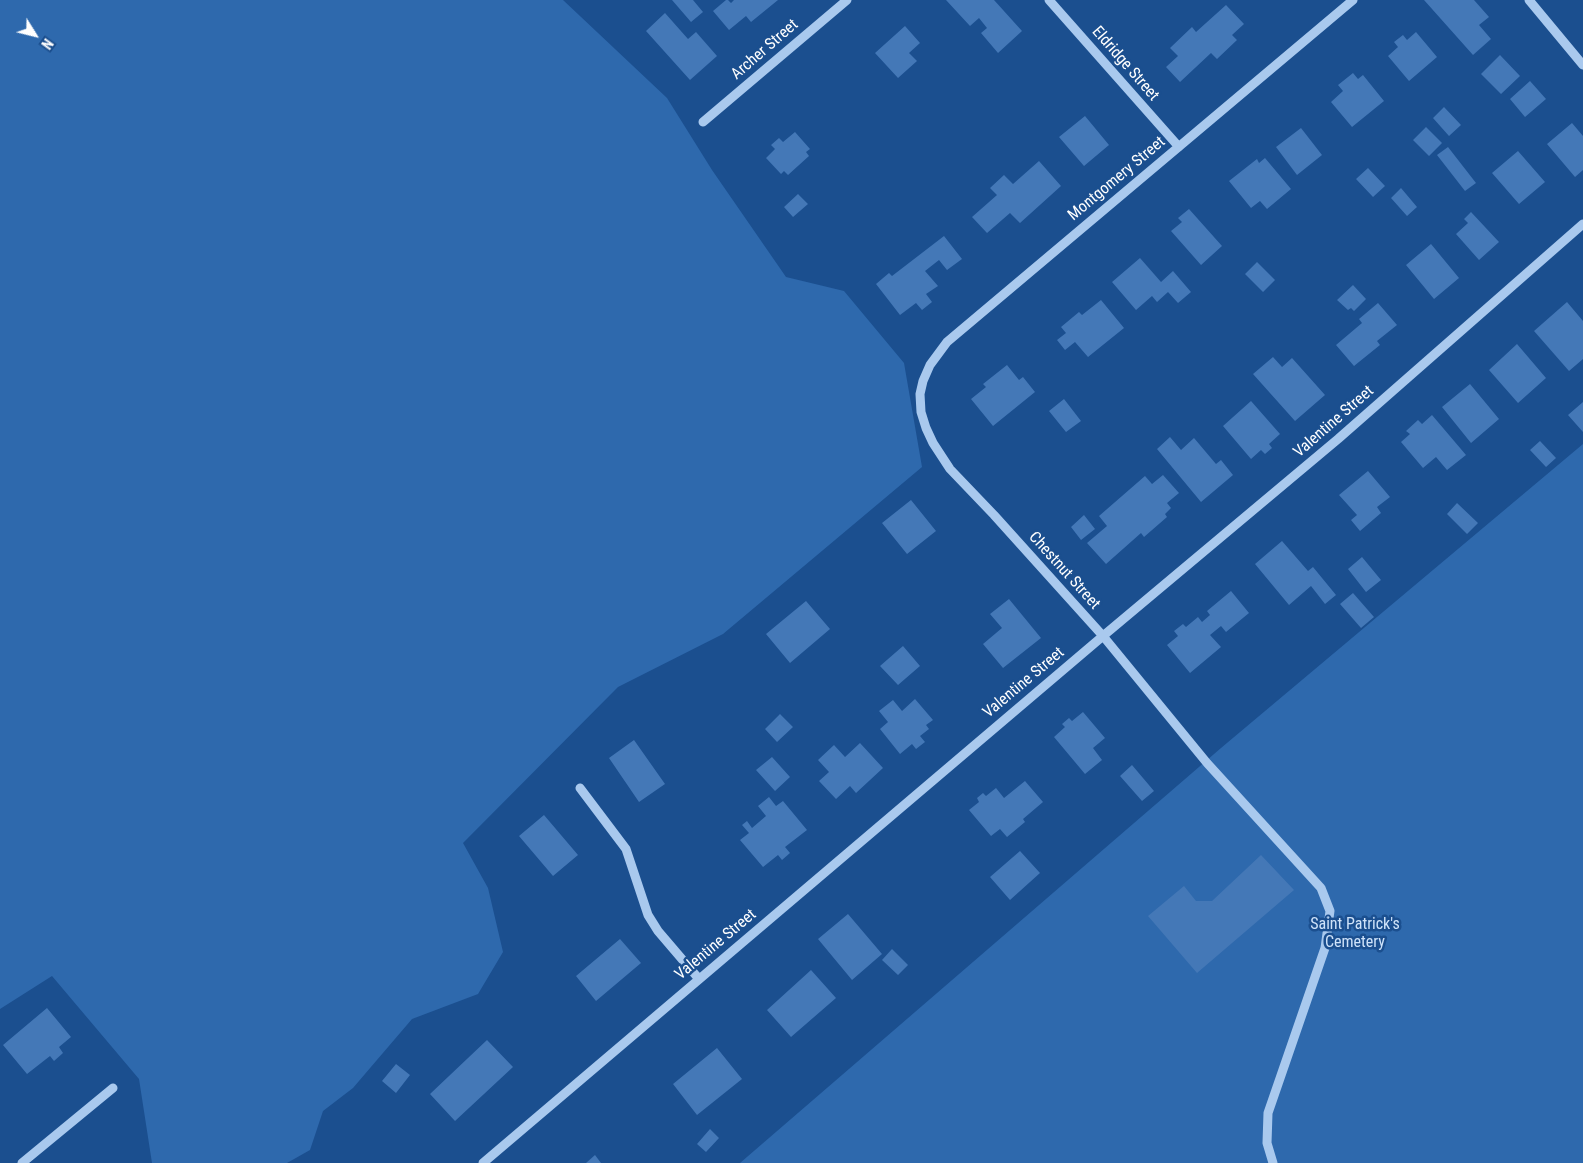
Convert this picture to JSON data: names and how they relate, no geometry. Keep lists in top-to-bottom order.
{
  "streets": {
    "street": [
      "Archer Street",
      "Eldridge Street",
      "Montgomery Street",
      "Valentine Street",
      "Chestnut Street"
    ]
  },
  "crossings": [
    ["Eldridge Street", "Montgomery Street"],
    ["Montgomery Street", "Chestnut Street"],
    ["Valentine Street", "Chestnut Street"]
  ],
  "parks": ["Saint Patrick's Cemetery"],
  "north": "bottom right"
}
